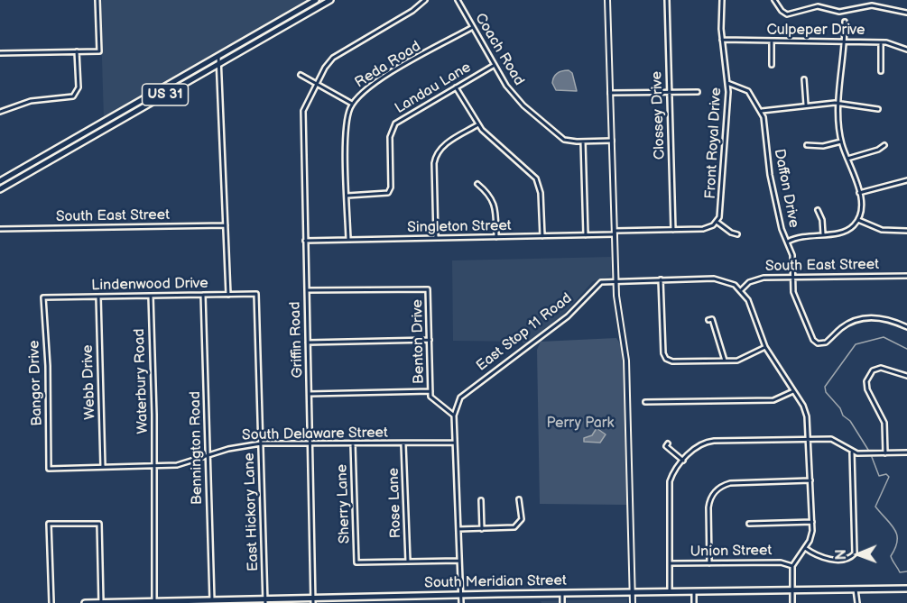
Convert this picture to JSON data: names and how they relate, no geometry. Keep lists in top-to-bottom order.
{
  "streets": {
    "main road": ["US 31", "South Meridian Street"],
    "street": [
      "Culpeper Drive",
      "Coach Road",
      "Reda Road",
      "Landau Lane",
      "Clossey Drive",
      "Front Royal Drive",
      "Daffon Drive",
      "South East Street",
      "Singleton Street",
      "Lindenwood Drive",
      "East Stop 11 Road",
      "Griffin Road",
      "Benton Drive",
      "Waterbury Road",
      "Webb Drive",
      "Bangor Drive",
      "South Delaware Street",
      "Bennington Road",
      "Rose Lane",
      "Sherry Lane",
      "East Hickory Lane",
      "Union Street"
    ]
  },
  "crossings": [
    ["Culpeper Drive", "Front Royal Drive"],
    ["Coach Road", "Reda Road"],
    ["Coach Road", "Landau Lane"],
    ["Reda Road", "Landau Lane"],
    ["Reda Road", "Singleton Street"],
    ["Clossey Drive", "Singleton Street"],
    ["Front Royal Drive", "Daffon Drive"],
    ["Front Royal Drive", "Singleton Street"],
    ["Daffon Drive", "South East Street"],
    ["Singleton Street", "Griffin Road"],
    ["Lindenwood Drive", "Waterbury Road"],
    ["Lindenwood Drive", "Webb Drive"],
    ["Lindenwood Drive", "Bangor Drive"],
    ["Lindenwood Drive", "Bennington Road"],
    ["Lindenwood Drive", "East Hickory Lane"],
    ["East Stop 11 Road", "Benton Drive"],
    ["East Stop 11 Road", "South Delaware Street"],
    ["East Stop 11 Road", "South Meridian Street"],
    ["Griffin Road", "Benton Drive"],
    ["Griffin Road", "South Delaware Street"],
    ["Griffin Road", "South Meridian Street"],
    ["Waterbury Road", "South Delaware Street"],
    ["Waterbury Road", "South Meridian Street"],
    ["Webb Drive", "South Delaware Street"],
    ["Bangor Drive", "South Delaware Street"],
    ["South Delaware Street", "Bennington Road"],
    ["South Delaware Street", "Rose Lane"],
    ["South Delaware Street", "Sherry Lane"],
    ["South Delaware Street", "East Hickory Lane"],
    ["Bennington Road", "South Meridian Street"],
    ["Rose Lane", "Sherry Lane"],
    ["East Hickory Lane", "South Meridian Street"]
  ],
  "parks": ["Perry Park"],
  "north": "left"
}
